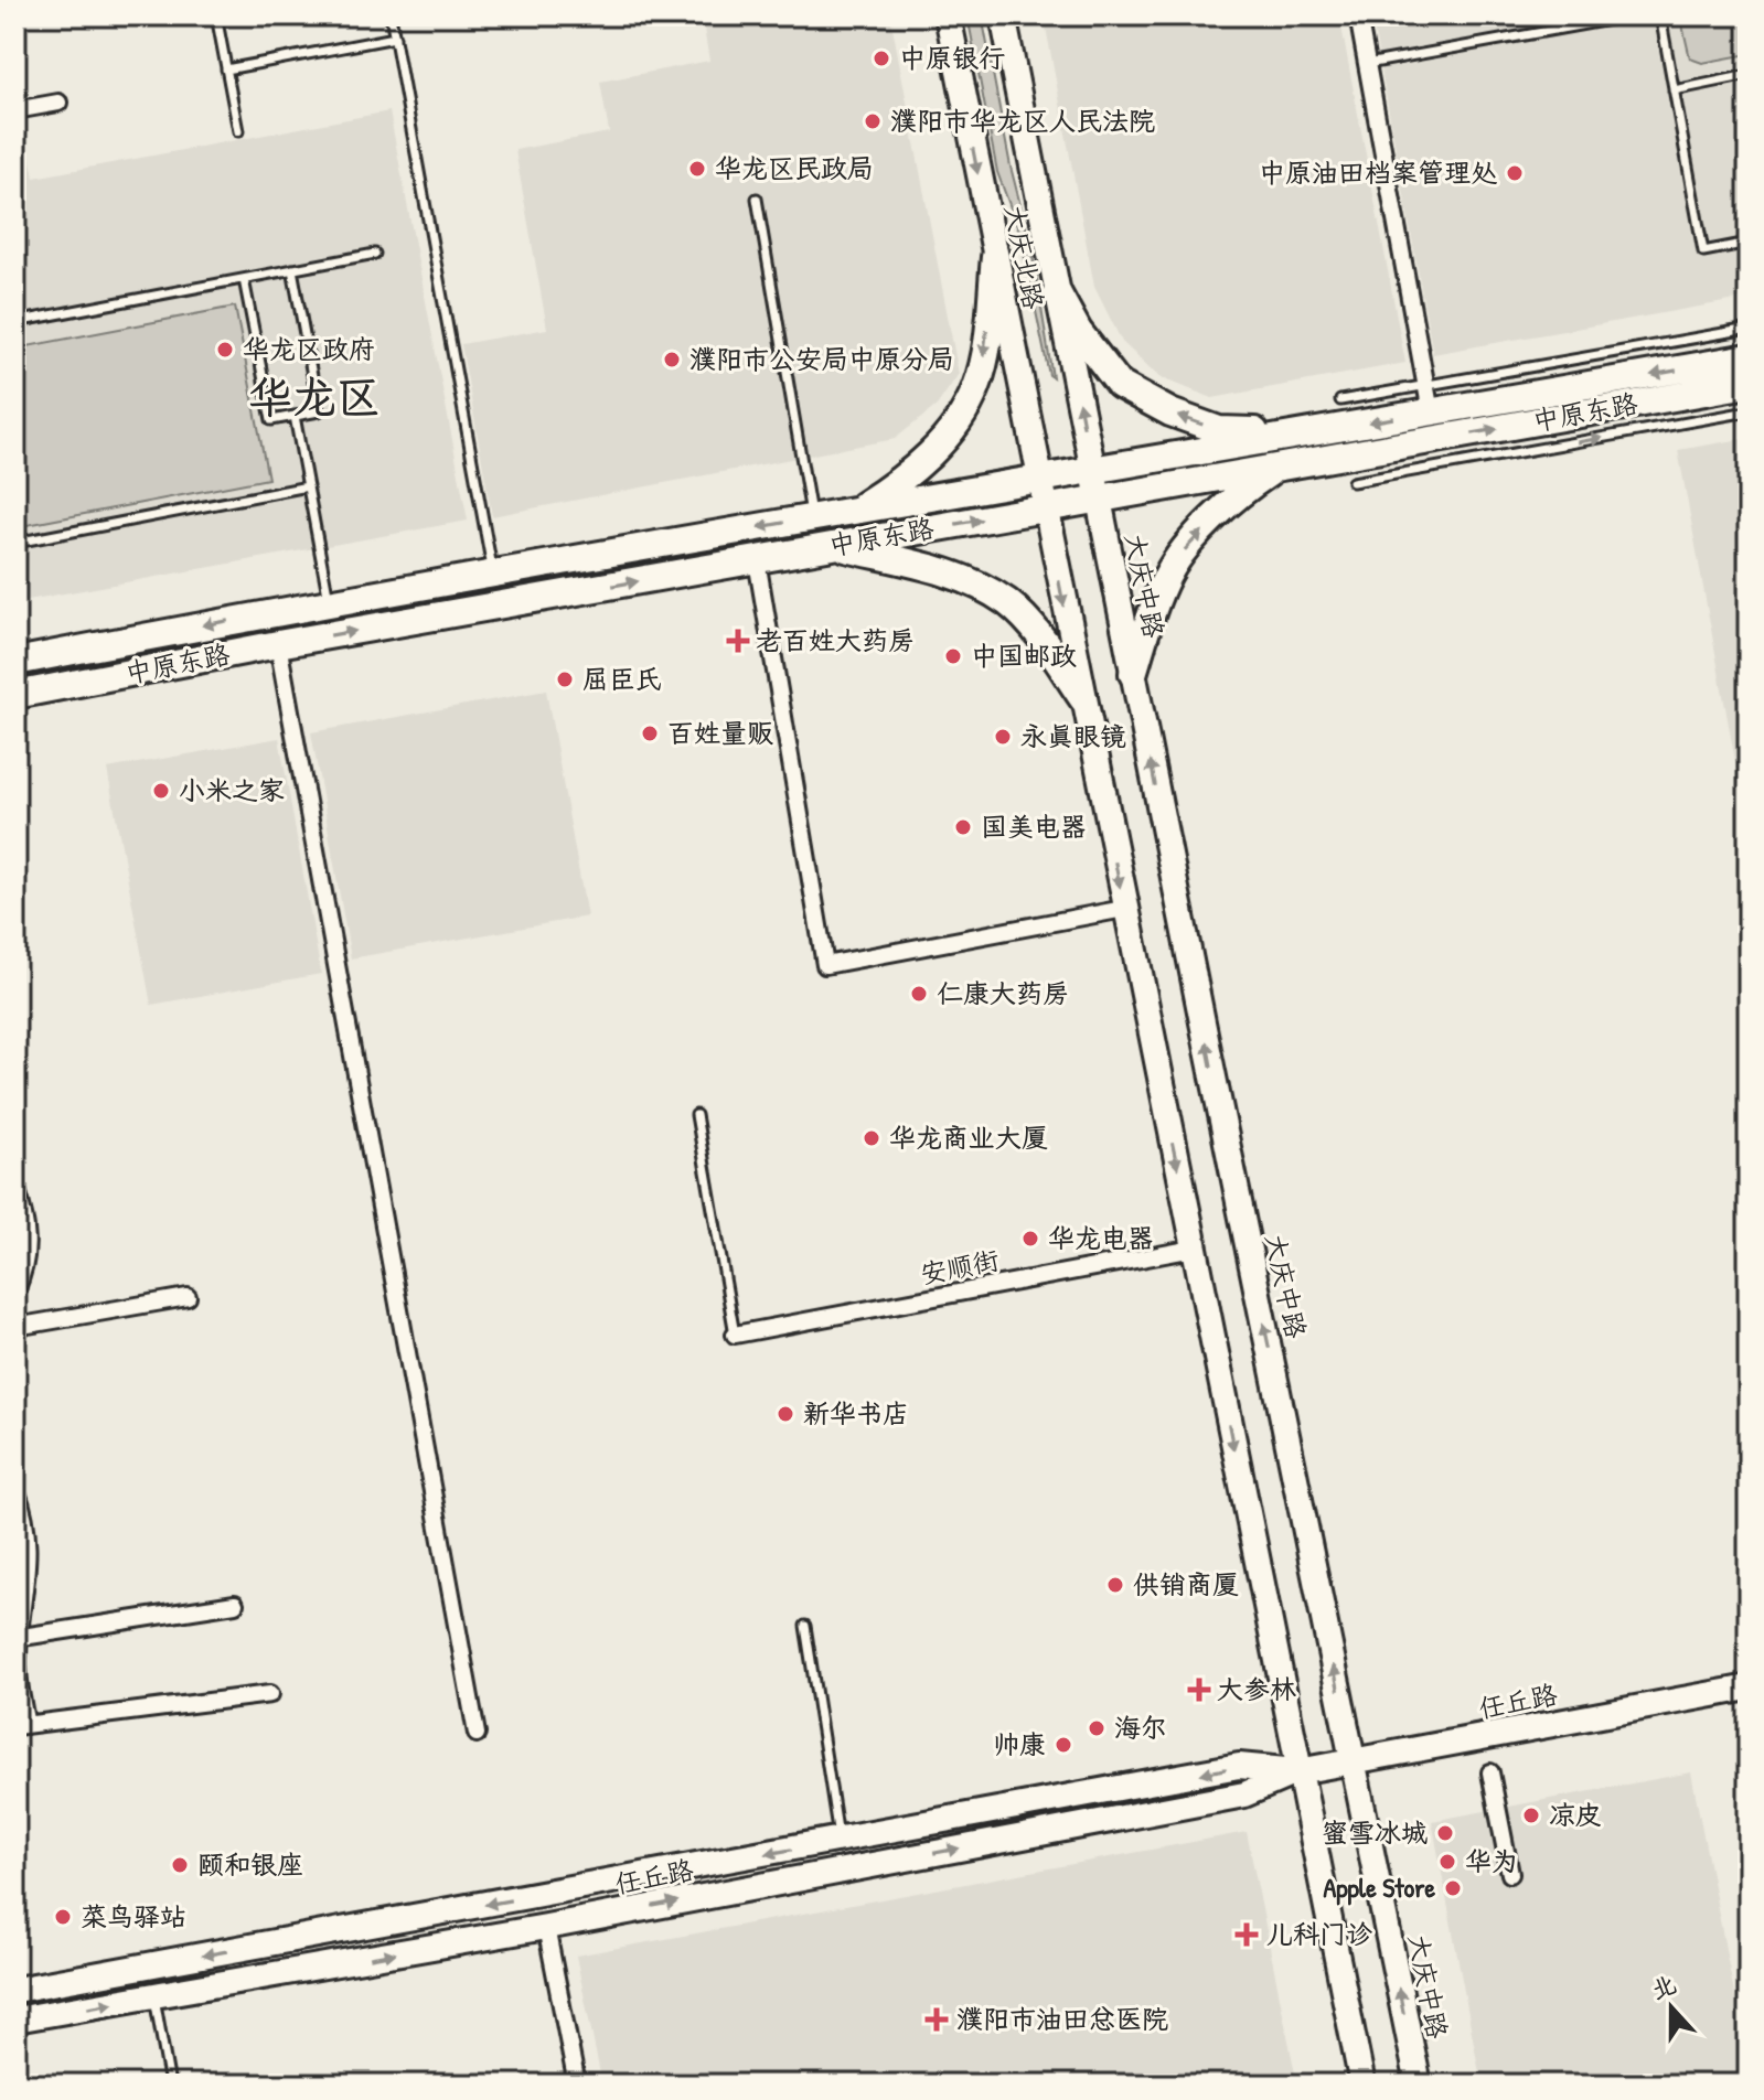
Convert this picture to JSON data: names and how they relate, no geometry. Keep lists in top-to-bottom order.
{
  "streets": {
    "main road": [
      "大庆北路",
      "中原东路",
      "大庆中路",
      "任丘路"
    ],
    "street": ["安顺街"]
  },
  "crossings": [
    ["大庆北路", "中原东路"],
    ["大庆北路", "大庆中路"],
    ["中原东路", "大庆中路"],
    ["大庆中路", "任丘路"]
  ],
  "districts": ["华龙区"],
  "places": {
    "other": [
      "中原银行",
      "濮阳市华龙区人民法院",
      "华龙区民政局",
      "中原油田档案管理处",
      "华龙区政府",
      "濮阳市公安局中原分局",
      "中国邮政",
      "屈臣氏",
      "百姓量贩",
      "永真眼镜",
      "小米之家",
      "国美电器",
      "仁康大药房",
      "华龙商业大厦",
      "华龙电器",
      "新华书店",
      "供销商厦",
      "海尔",
      "帅康",
      "凉皮",
      "蜜雪冰城",
      "华为",
      "颐和银座",
      "Apple Store",
      "菜鸟驿站"
    ],
    "health": [
      "老百姓大药房",
      "大参林",
      "儿科门诊",
      "濮阳市油田总医院"
    ]
  },
  "north": "top"
}
